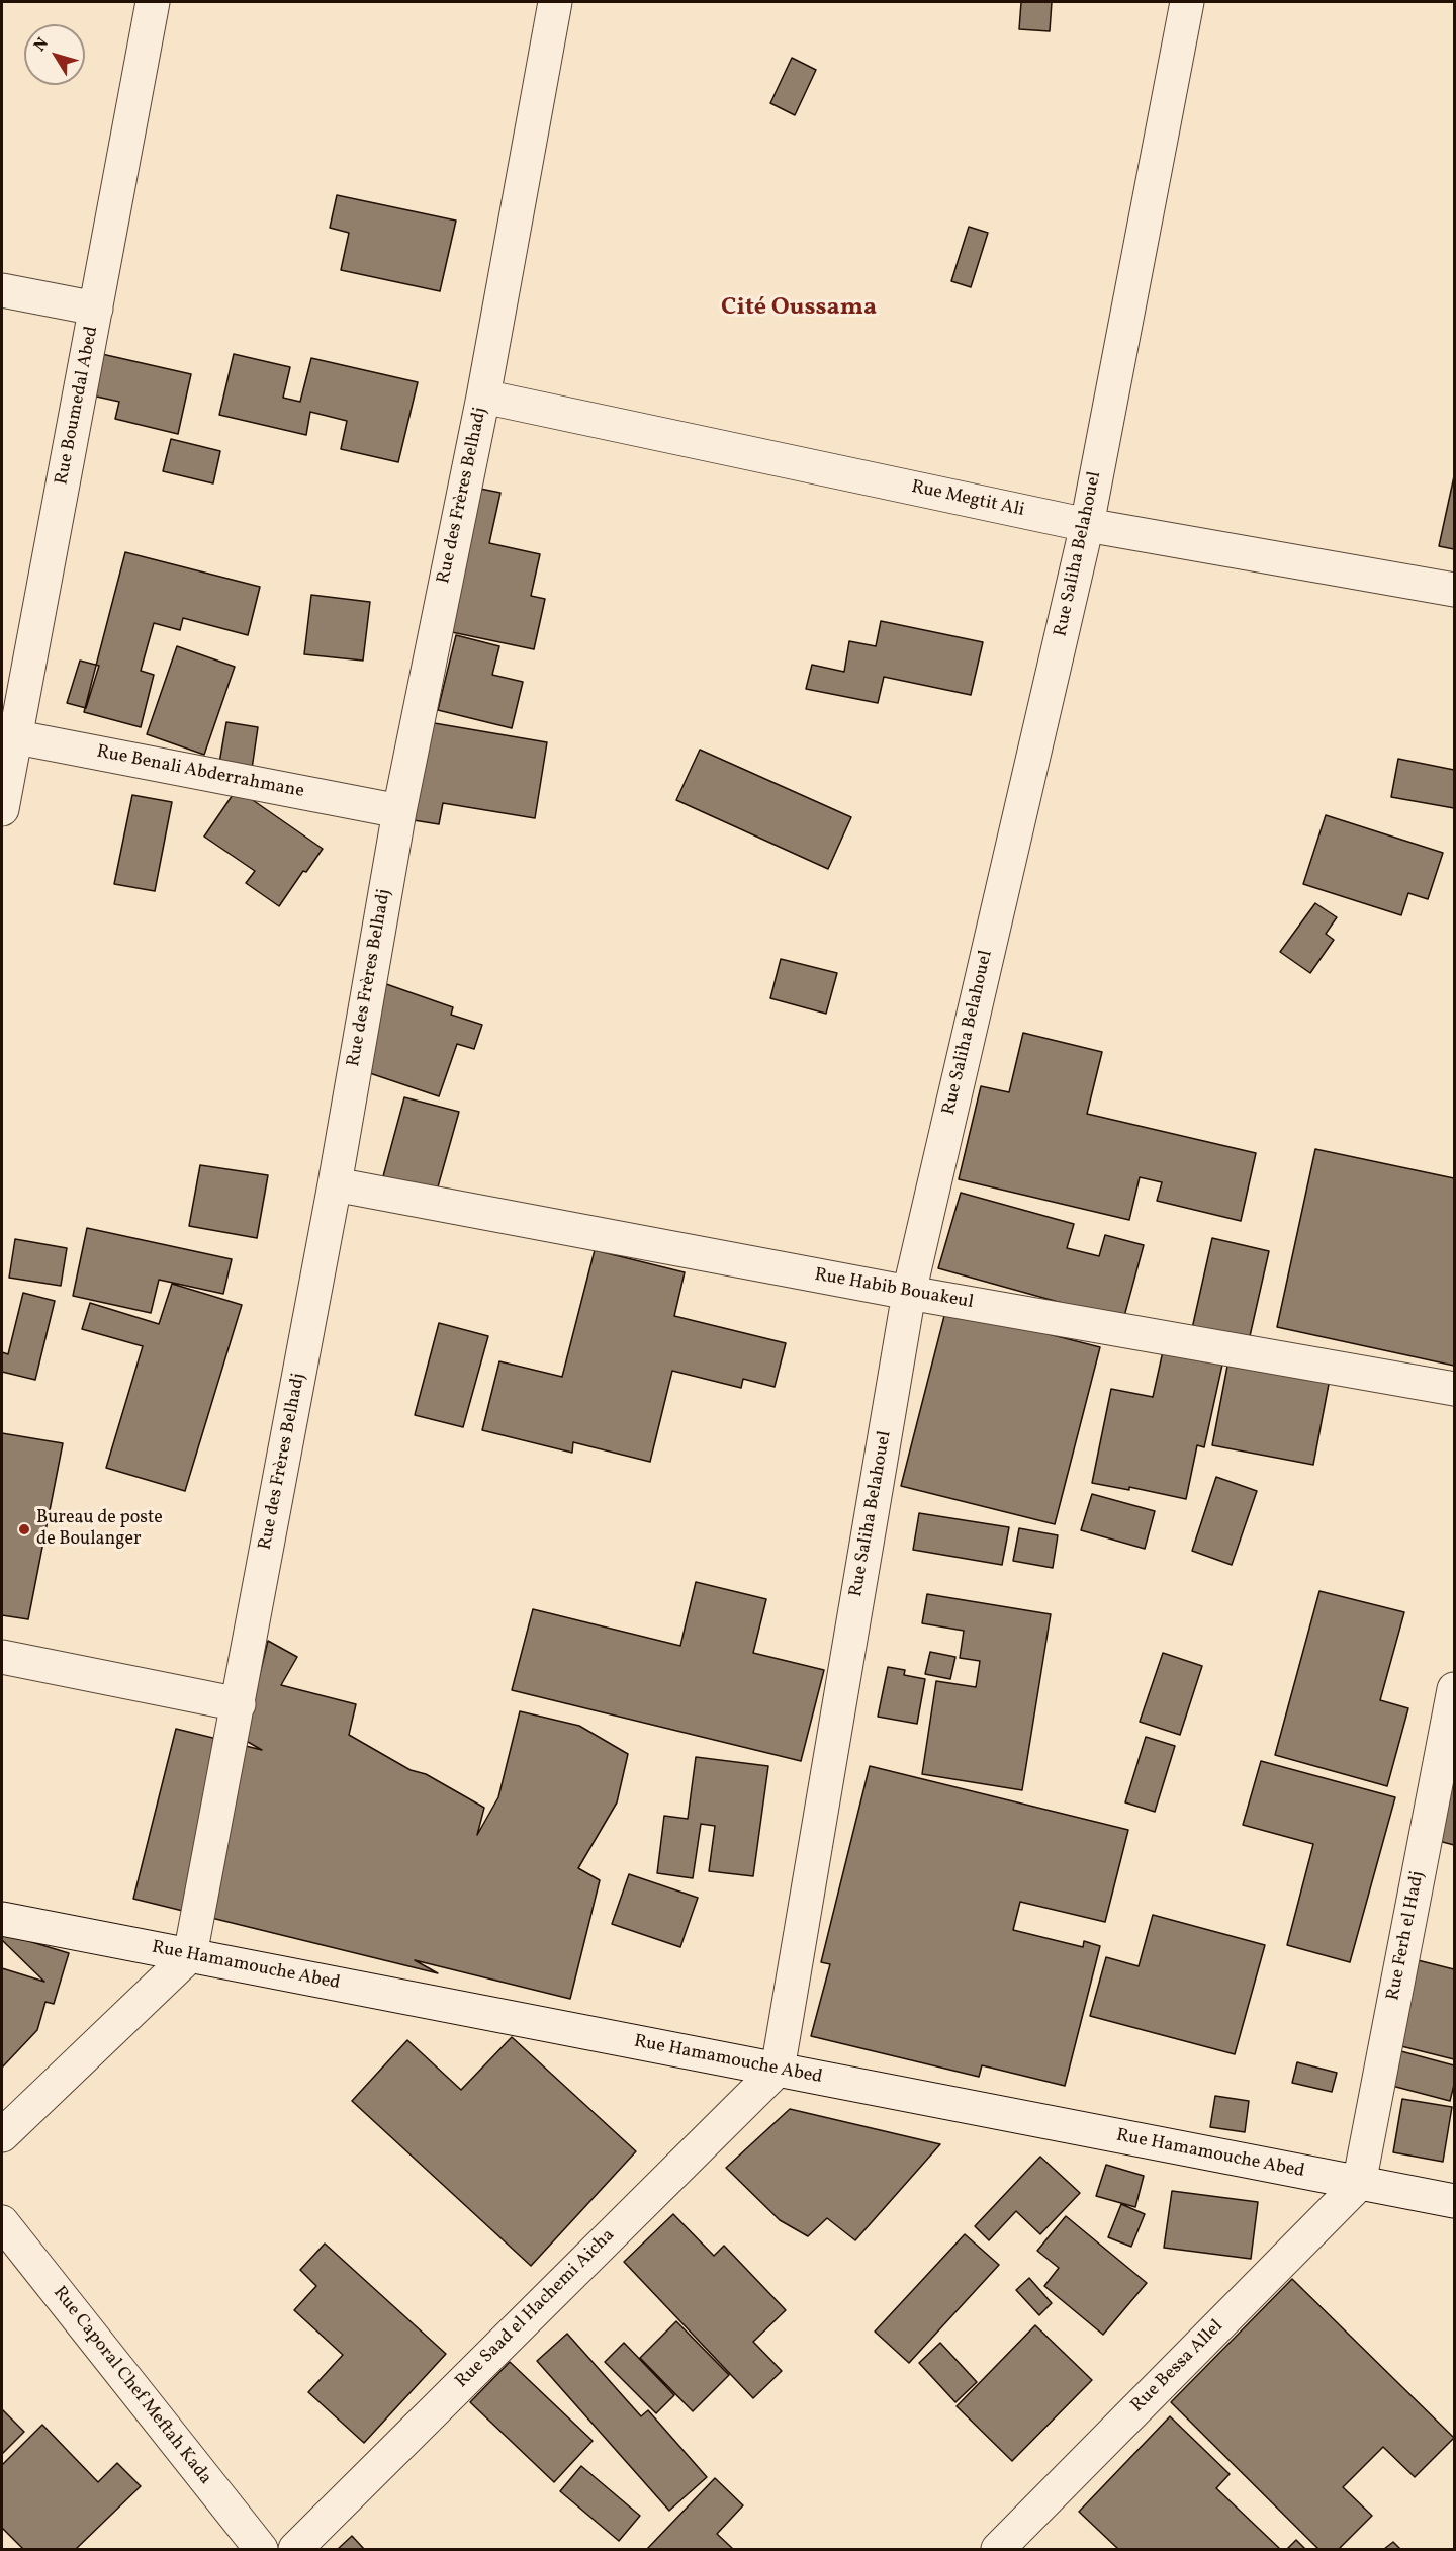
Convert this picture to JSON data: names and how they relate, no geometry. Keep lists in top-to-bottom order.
{
  "streets": {
    "street": [
      "Rue Boumedal Abed",
      "Rue des Frères Belhadj",
      "Rue Megtit Ali",
      "Rue Saliha Belahouel",
      "Rue Benali Abderrahmane",
      "Rue Habib Bouakeul",
      "Rue Ferh el Hadj",
      "Rue Hamamouche Abed",
      "Rue Saad el Hachemi Aicha",
      "Rue Bessa Allel",
      "Rue Caporal Chef Meftah Kada"
    ]
  },
  "crossings": [
    ["Rue Boumedal Abed", "Rue Benali Abderrahmane"],
    ["Rue des Frères Belhadj", "Rue Megtit Ali"],
    ["Rue des Frères Belhadj", "Rue Benali Abderrahmane"],
    ["Rue des Frères Belhadj", "Rue Habib Bouakeul"],
    ["Rue des Frères Belhadj", "Rue Hamamouche Abed"],
    ["Rue Megtit Ali", "Rue Saliha Belahouel"],
    ["Rue Saliha Belahouel", "Rue Habib Bouakeul"],
    ["Rue Saliha Belahouel", "Rue Hamamouche Abed"],
    ["Rue Saliha Belahouel", "Rue Saad el Hachemi Aicha"],
    ["Rue Ferh el Hadj", "Rue Hamamouche Abed"],
    ["Rue Ferh el Hadj", "Rue Bessa Allel"],
    ["Rue Hamamouche Abed", "Rue Saad el Hachemi Aicha"],
    ["Rue Hamamouche Abed", "Rue Bessa Allel"]
  ],
  "districts": ["Cité Oussama"],
  "places": ["Bureau de poste de Boulanger"],
  "north": "top left"
}
